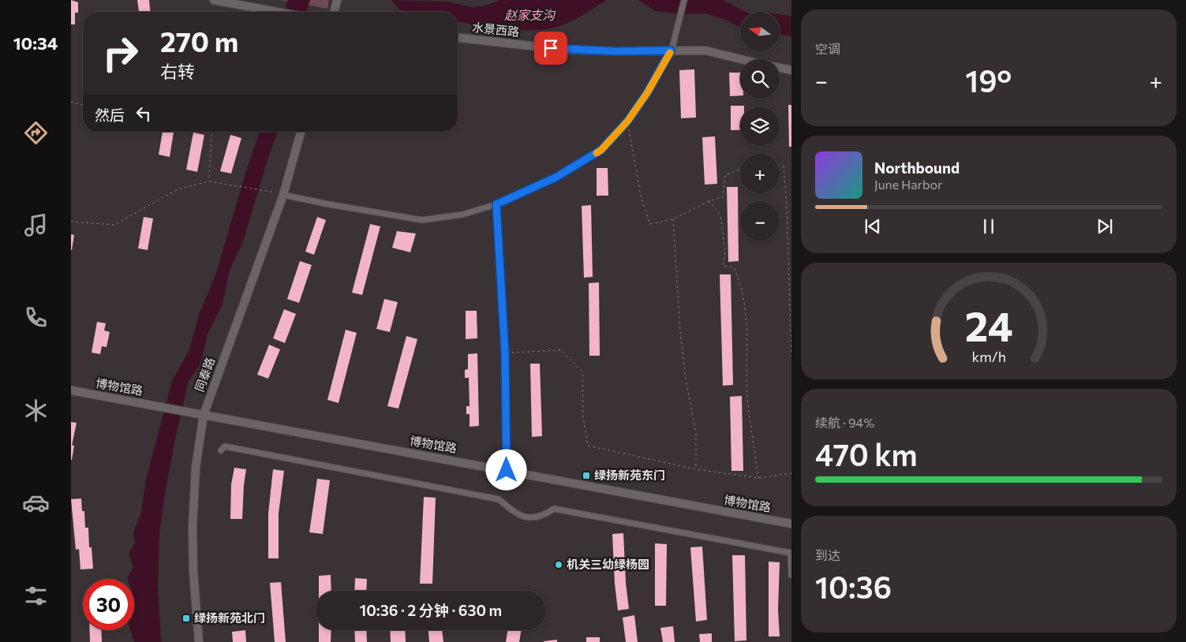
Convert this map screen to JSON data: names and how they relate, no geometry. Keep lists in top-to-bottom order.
{
  "streets": {
    "street": ["水景西路", "同泰路", "博物馆路"]
  },
  "crossings": [
    ["同泰路", "博物馆路"]
  ],
  "water": ["赵家支沟"],
  "places": {
    "transit": ["绿扬新苑东门", "绿扬新苑北门"],
    "other": ["机关三幼绿杨园"]
  },
  "north": "left",
  "page": {
    "tabs": "10:34",
    "tile": [
      "空调",
      ["续航 · 94%", "470 km"],
      ["到达", "10:36"]
    ],
    "map_buttons": ["+", "−"],
    "turn": ["270 m", "右转"],
    "heat": ["−", "19°", "+"],
    "then": "然后",
    "song": ["Northbound", "June Harbor"],
    "limit": "30",
    "trip": "10:36 · 2 分钟 · 630 m",
    "gauge": ["24", "km/h"]
  }
}
